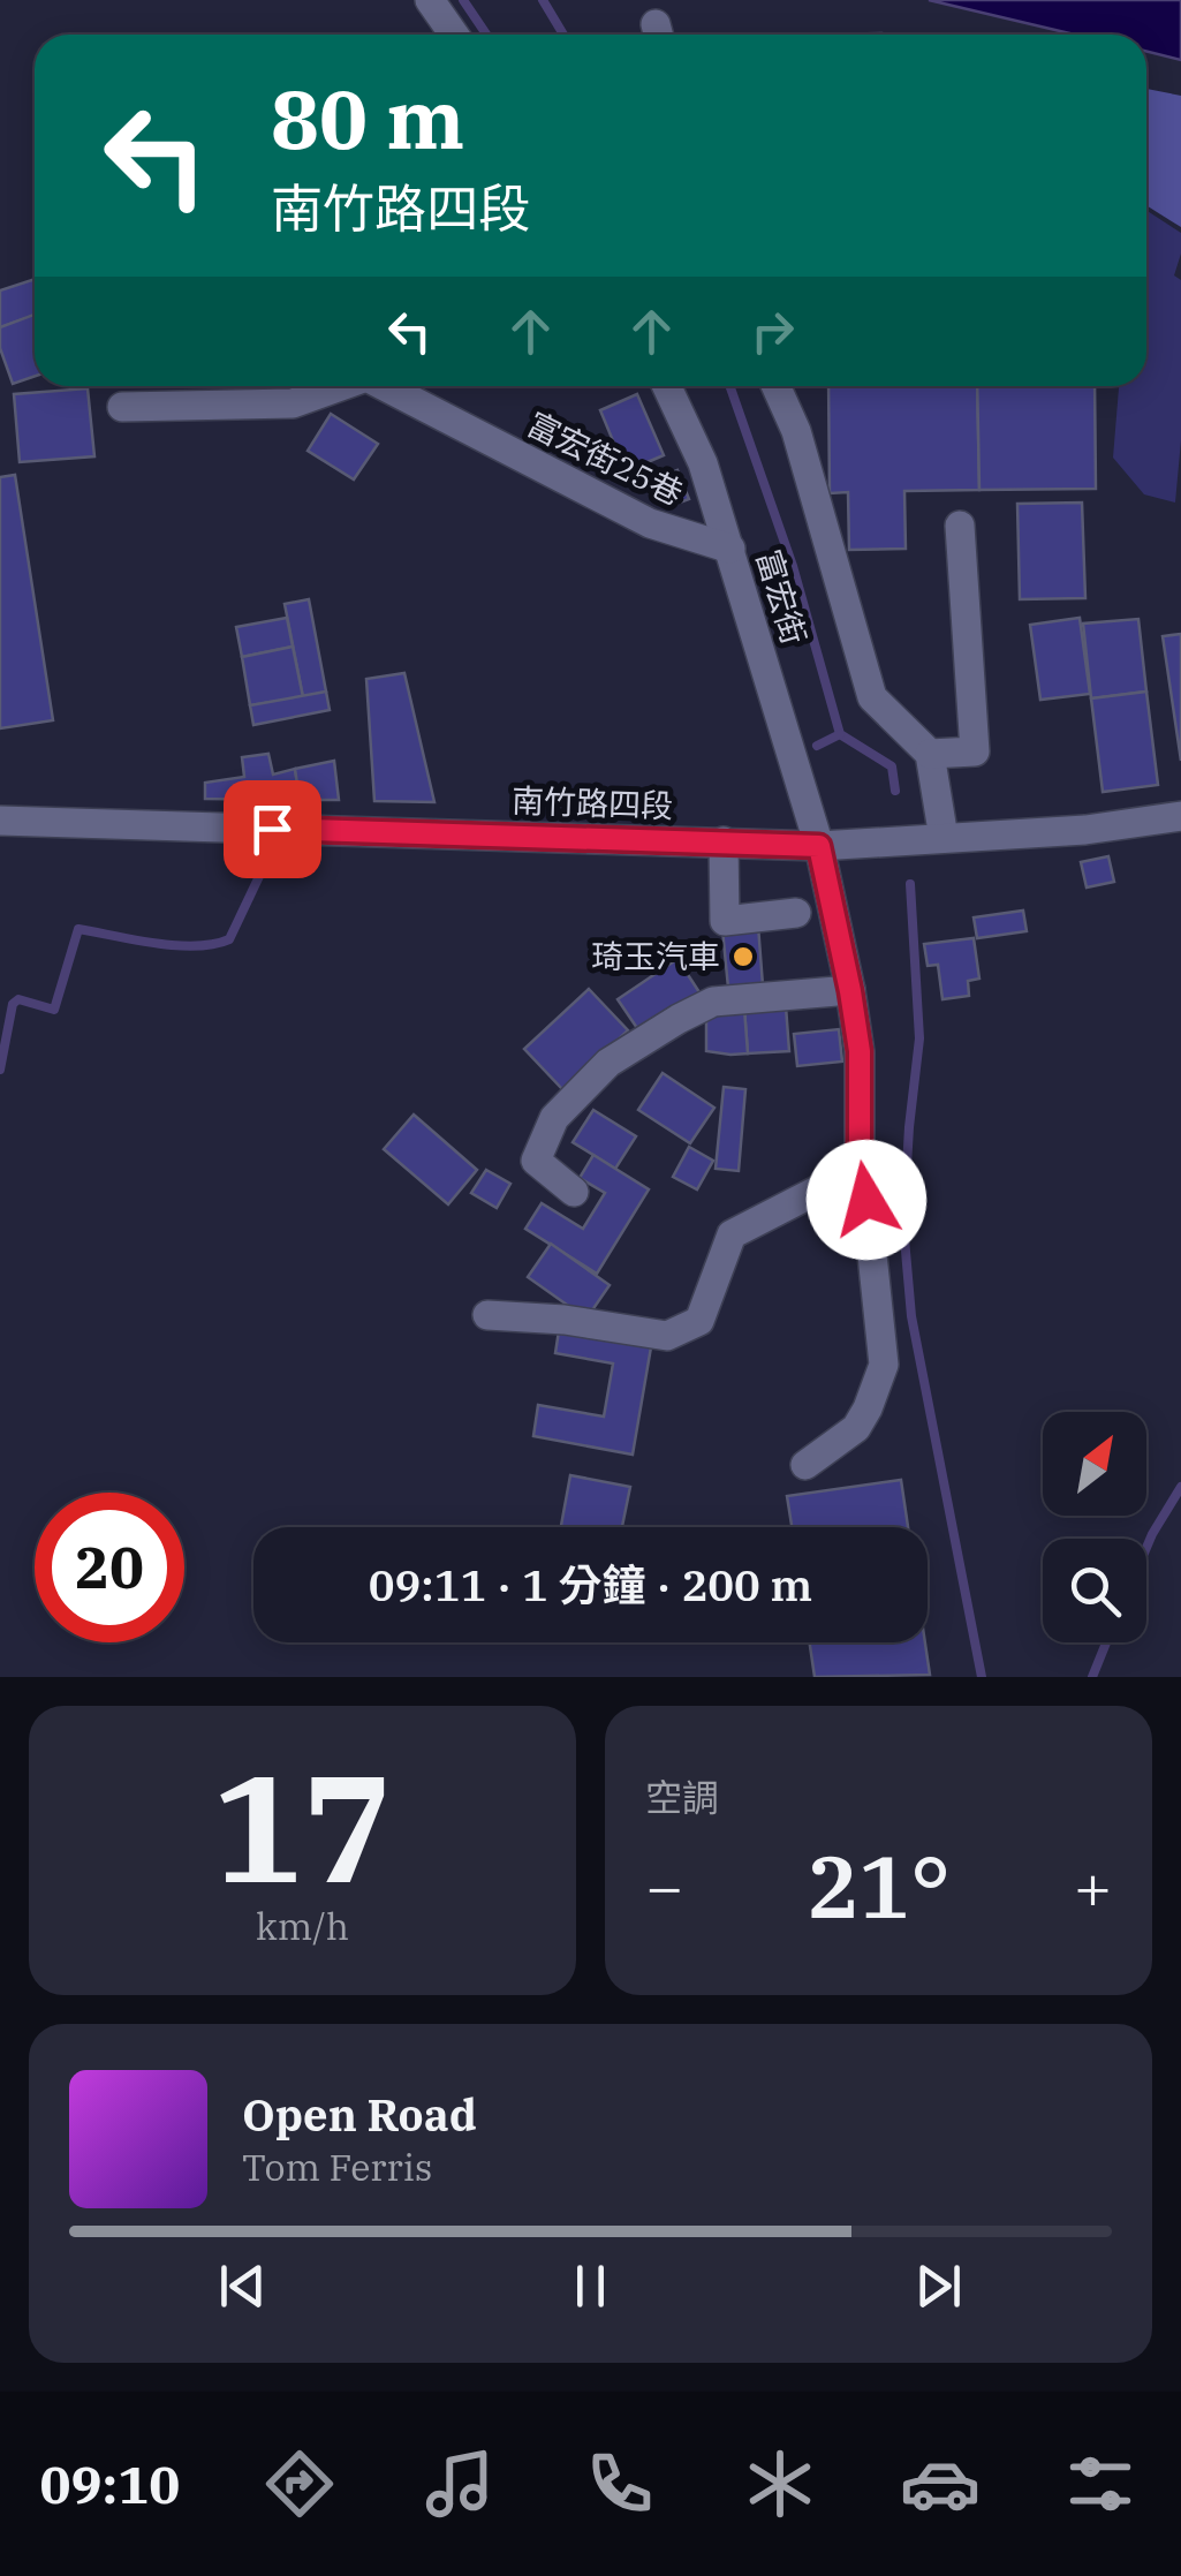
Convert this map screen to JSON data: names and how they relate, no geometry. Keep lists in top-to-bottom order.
{
  "streets": {
    "street": ["富宏街25巷", "富宏街", "南竹路四段"]
  },
  "crossings": [
    ["富宏街25巷", "富宏街"],
    ["富宏街", "南竹路四段"]
  ],
  "places": ["琦玉汽車"],
  "north": "top right",
  "page": {
    "turn": ["80 m", "南竹路四段"],
    "limit": "20",
    "trip": "09:11 · 1 分鐘 · 200 m",
    "tile": [
      ["17", "km/h"],
      "空調"
    ],
    "heat": ["−", "21°", "+"],
    "song": ["Open Road", "Tom Ferris"],
    "tabs": "09:10"
  }
}
